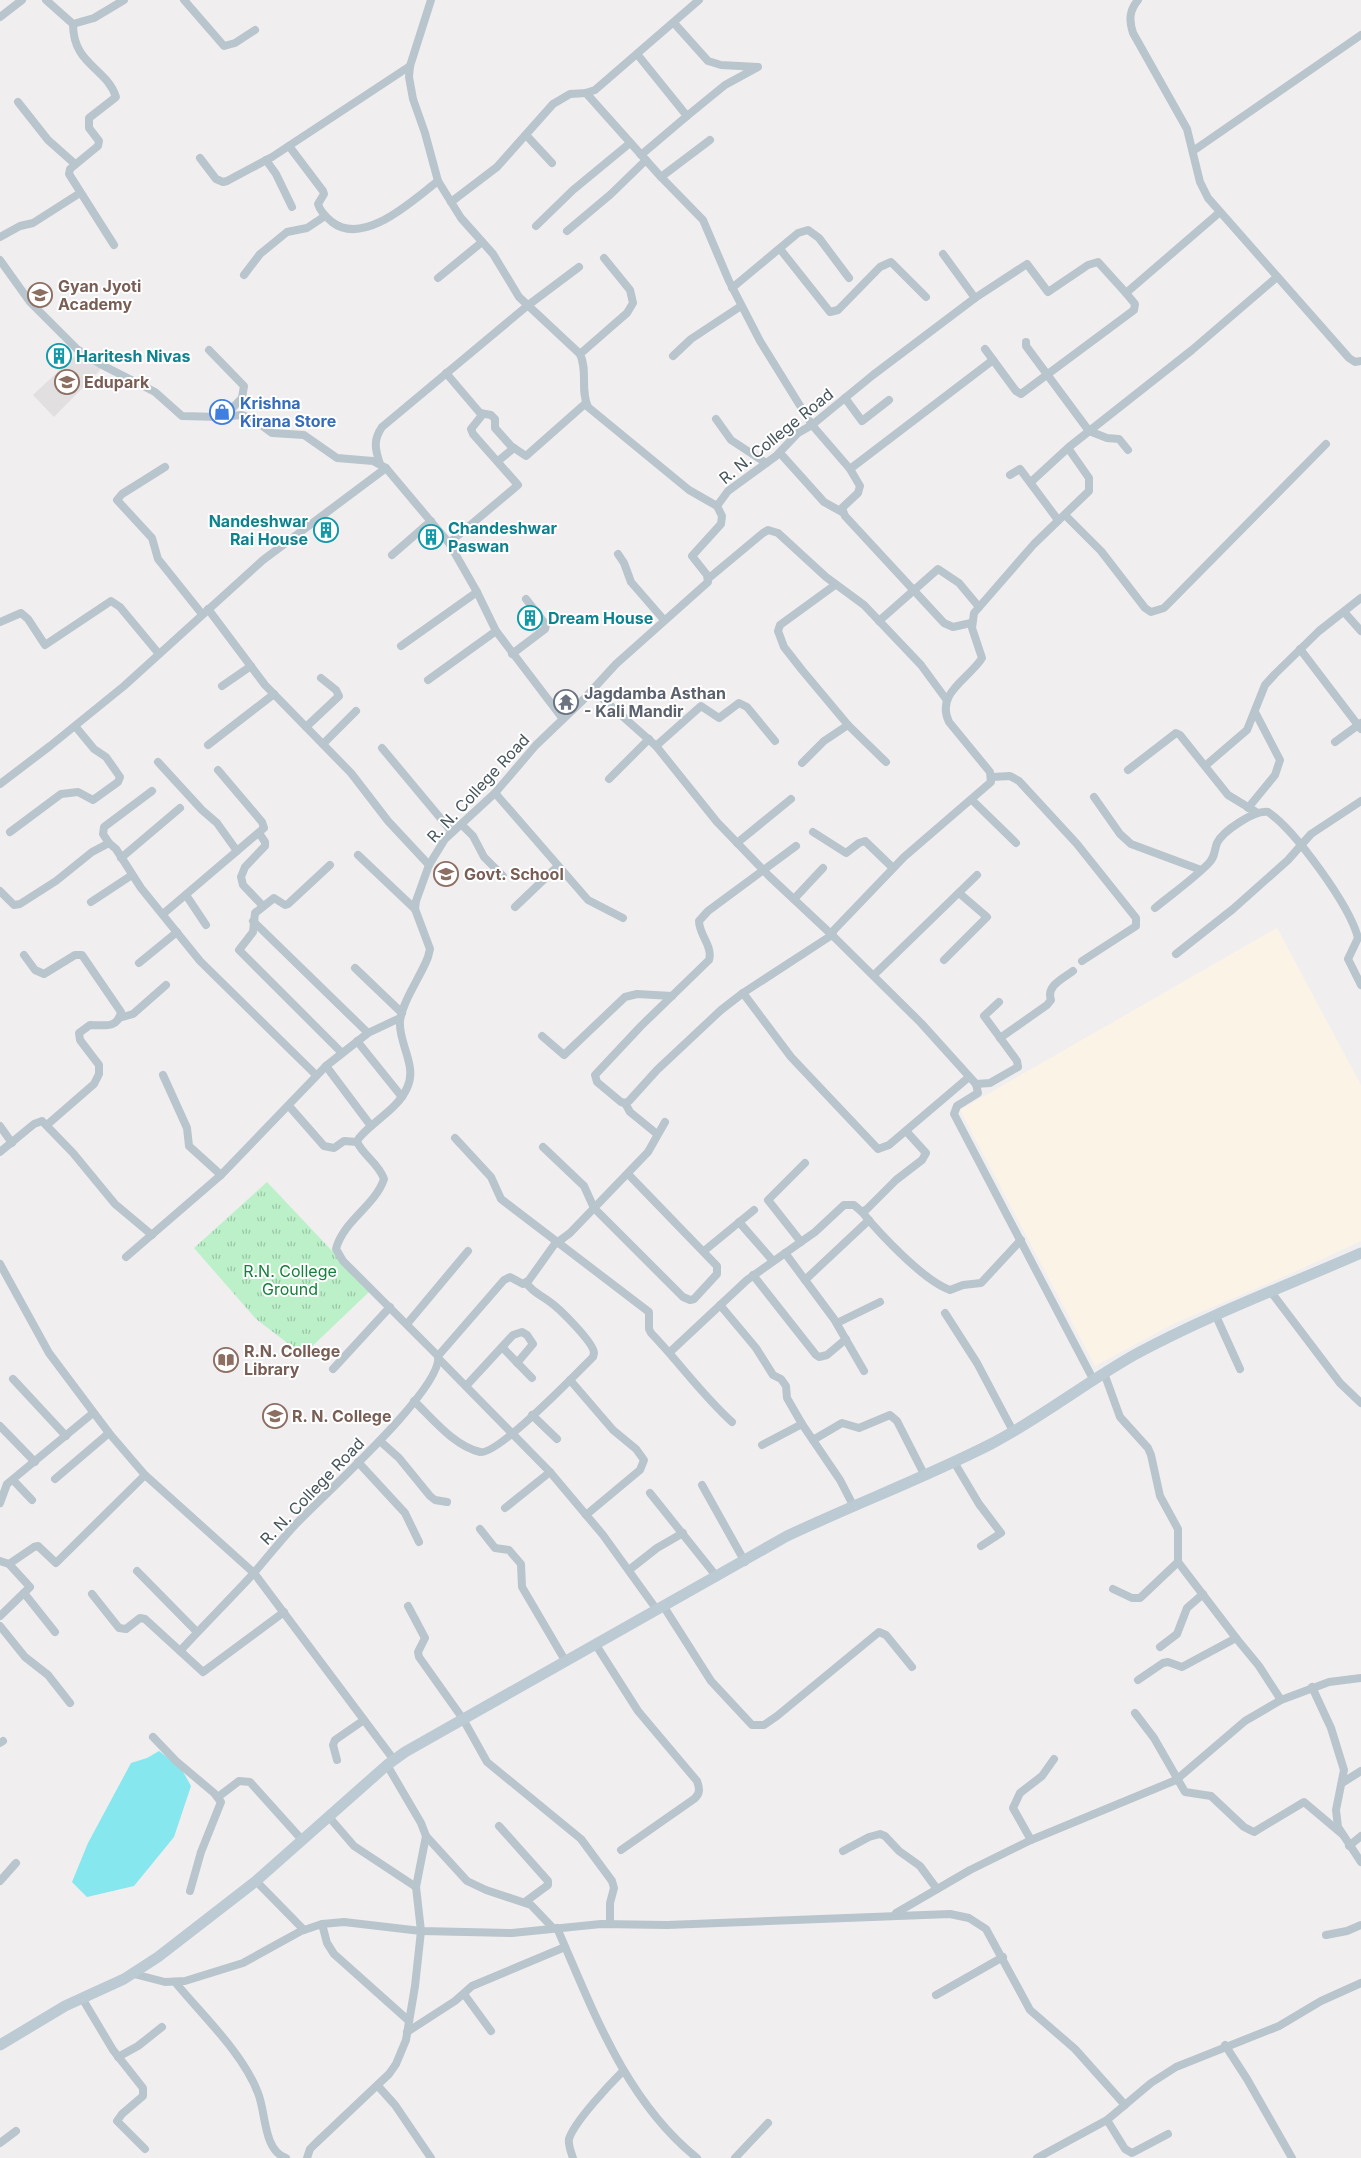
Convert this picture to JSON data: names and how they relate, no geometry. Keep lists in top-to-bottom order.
{
  "streets": {
    "street": ["R. N. College Road"]
  },
  "parks": ["R.N. College Ground"],
  "places": {
    "school or university": [
      "Gyan Jyoti Academy",
      "Edupark",
      "Govt. School",
      "R. N. College"
    ],
    "building": [
      "Haritesh Nivas",
      "Nandeshwar Rai House",
      "Chandeshwar Paswan",
      "Dream House"
    ],
    "shop": ["Krishna Kirana Store"],
    "temple": ["Jagdamba Asthan - Kali Mandir"],
    "library": ["R.N. College Library"]
  }
}
